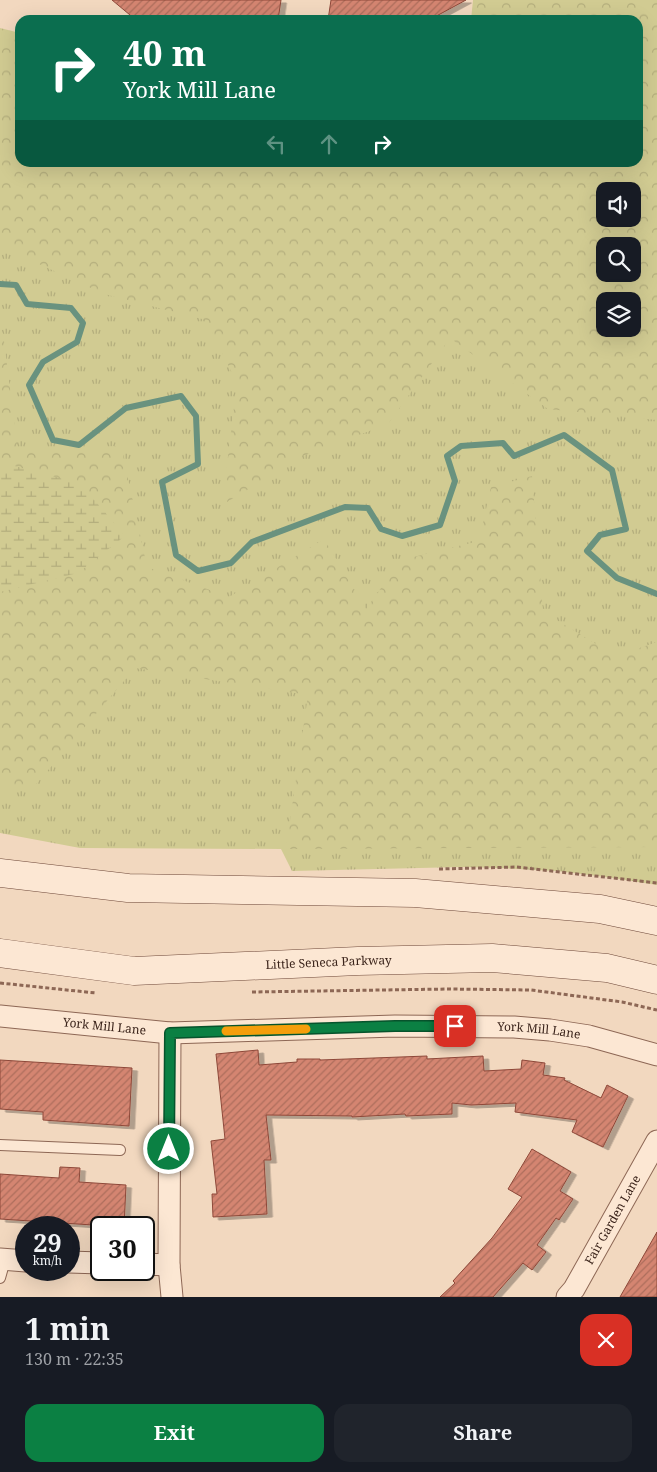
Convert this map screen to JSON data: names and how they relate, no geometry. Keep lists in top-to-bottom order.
{
  "streets": {
    "street": ["Little Seneca Parkway", "York Mill Lane", "Fair Garden Lane"]
  },
  "page": {
    "turn": ["40 m", "York Mill Lane"],
    "speed": "29 km/h",
    "limit": "30",
    "heading": ["1 min", "130 m · 22:35"],
    "buttons": ["Exit", "Share"]
  }
}
